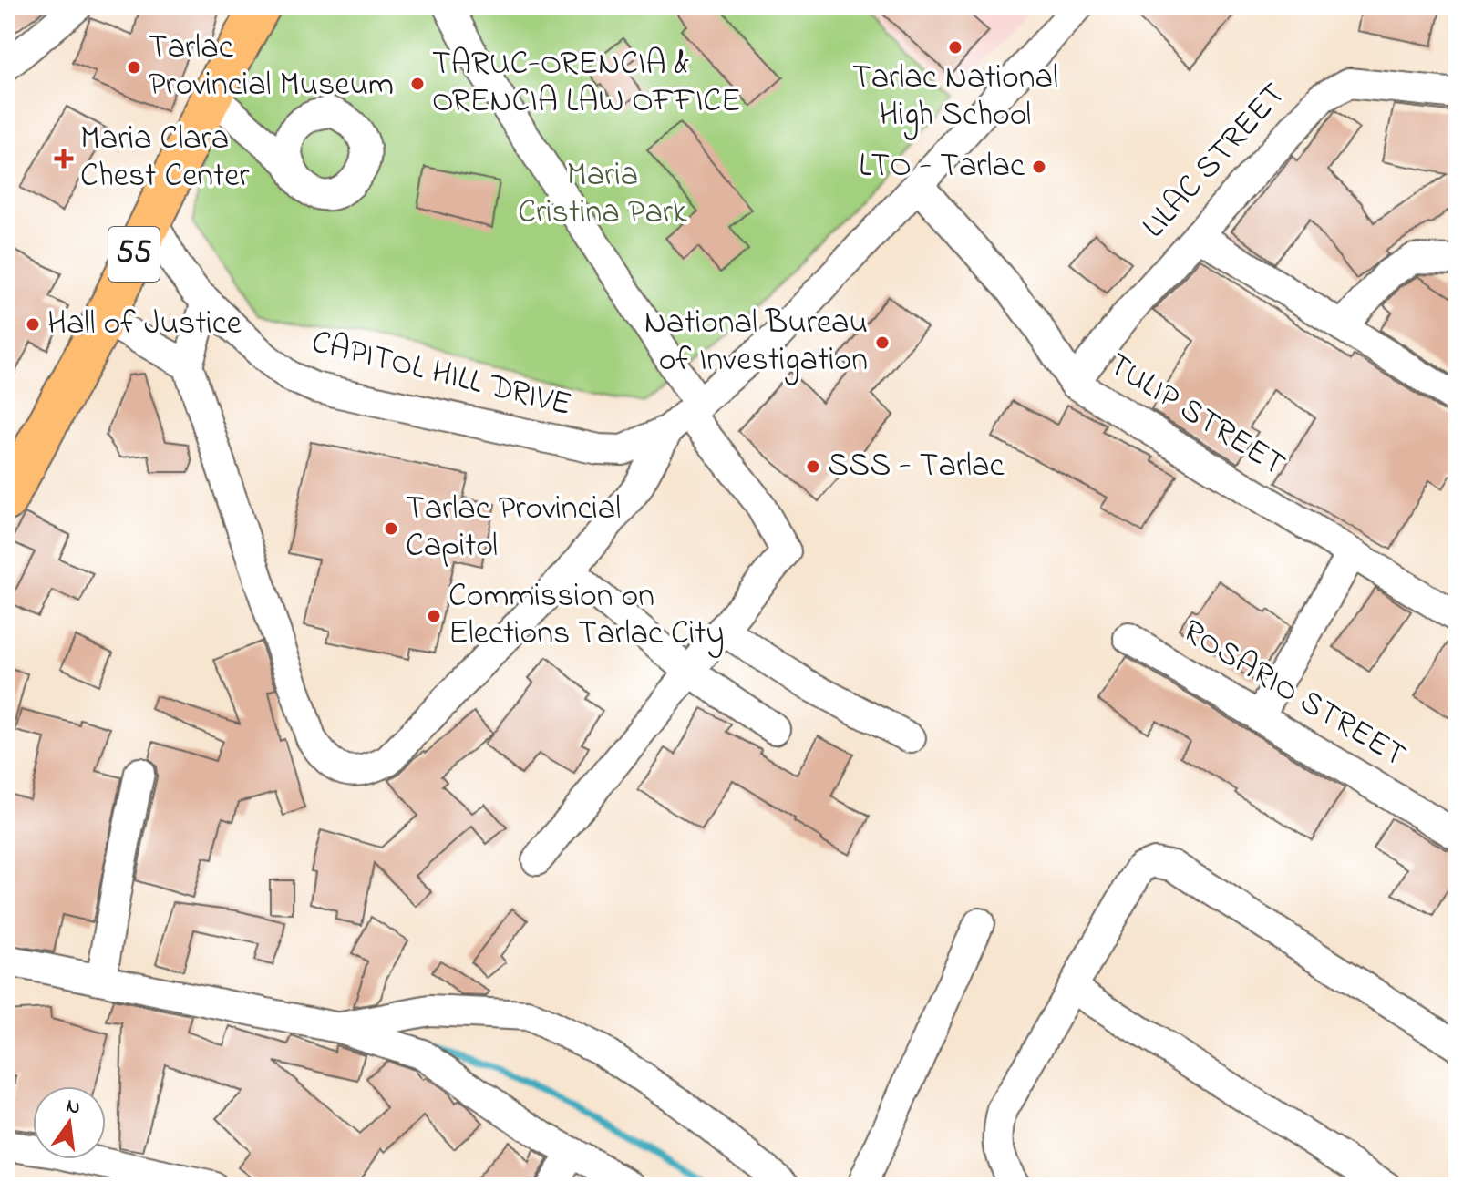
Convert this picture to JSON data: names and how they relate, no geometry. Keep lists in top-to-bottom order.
{
  "streets": {
    "highway": ["55"],
    "street": [
      "LILAC STREET",
      "CAPITOL HILL DRIVE",
      "TULIP STREET",
      "ROSARIO STREET"
    ]
  },
  "crossings": [
    ["LILAC STREET", "TULIP STREET"],
    ["55", "CAPITOL HILL DRIVE"]
  ],
  "parks": ["Maria Cristina Park"],
  "places": {
    "other": [
      "Tarlac National High School",
      "Tarlac Provincial Museum",
      "TARUC-ORENCIA & ORENCIA LAW OFFICE",
      "LTO - Tarlac",
      "Hall of Justice",
      "National Bureau of Investigation",
      "SSS - Tarlac",
      "Tarlac Provincial Capitol",
      "Commission on Elections Tarlac City"
    ],
    "health": ["Maria Clara Chest Center"]
  },
  "north": "top"
}
